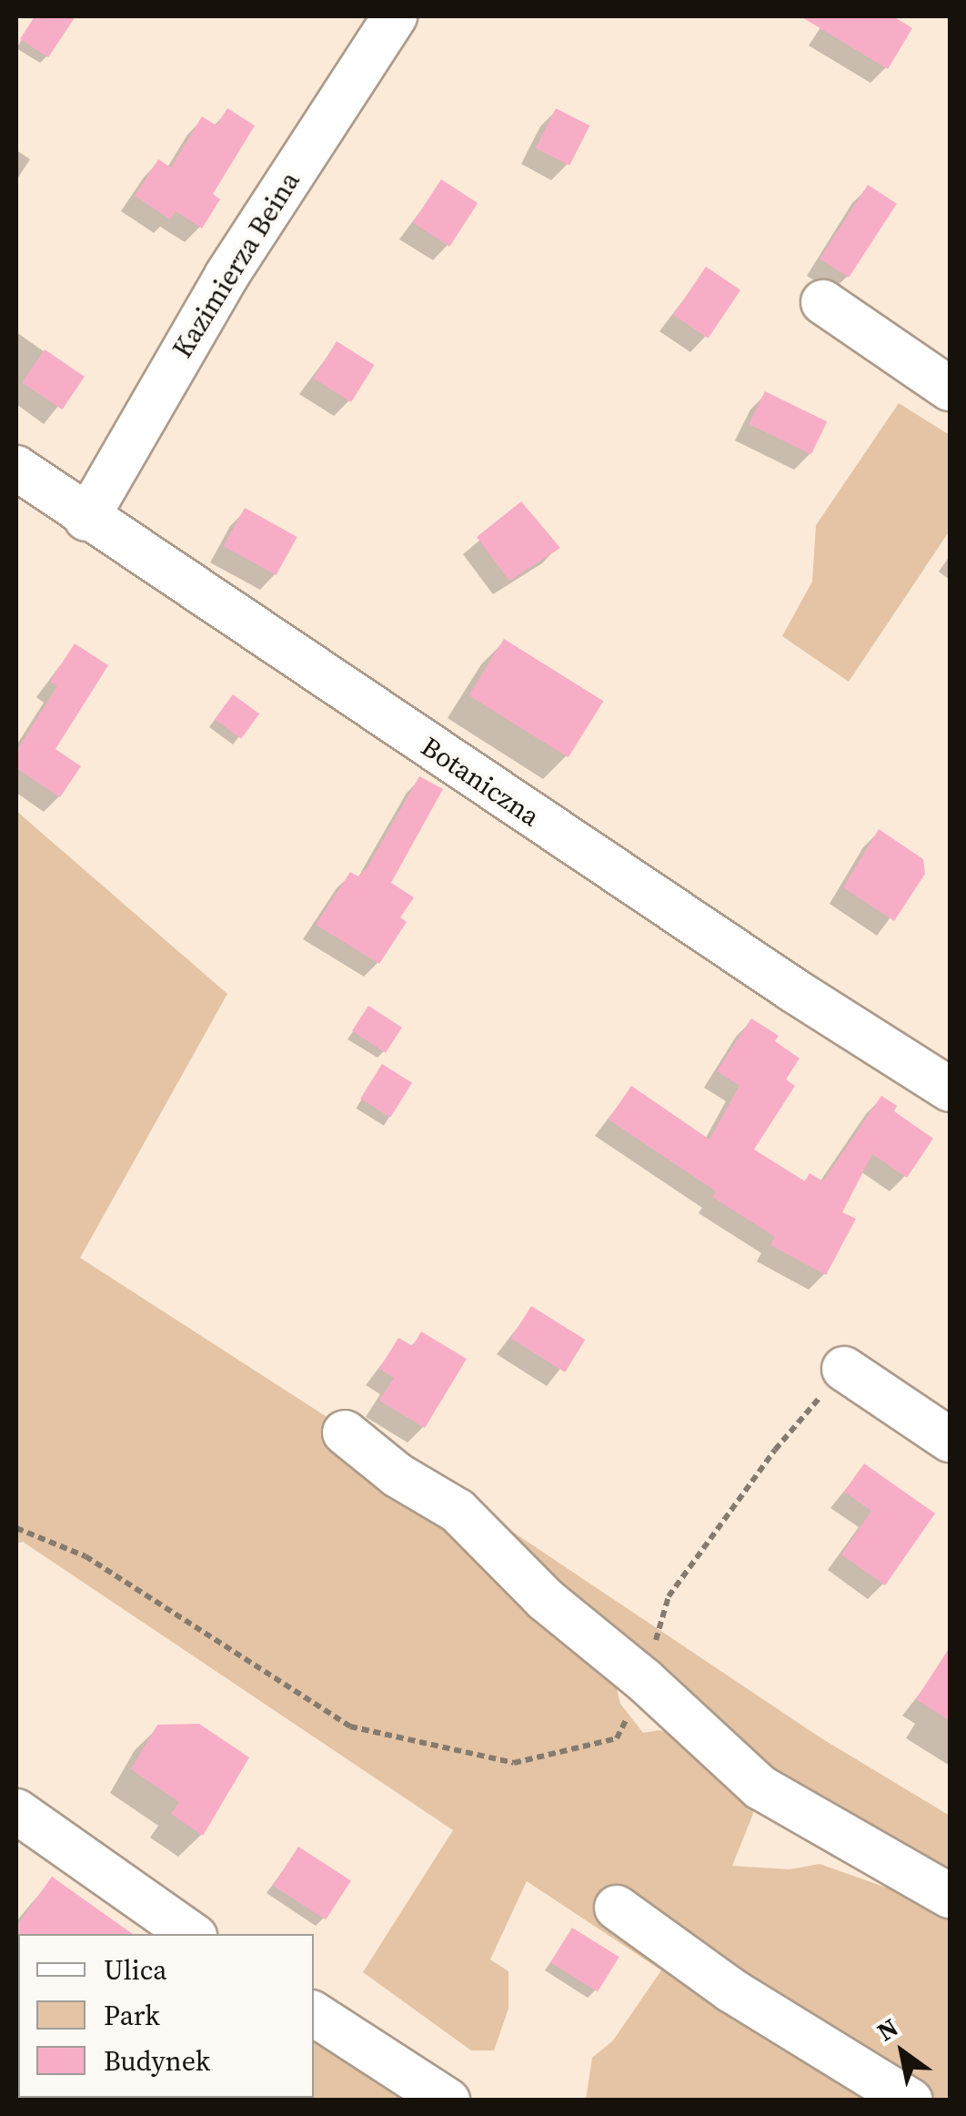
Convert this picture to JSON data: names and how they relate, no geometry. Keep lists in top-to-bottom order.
{
  "streets": {
    "street": ["Kazimierza Beina", "Botaniczna"]
  },
  "crossings": [
    ["Kazimierza Beina", "Botaniczna"]
  ],
  "legend": ["Ulica", "Park", "Budynek"],
  "north": "top left"
}
